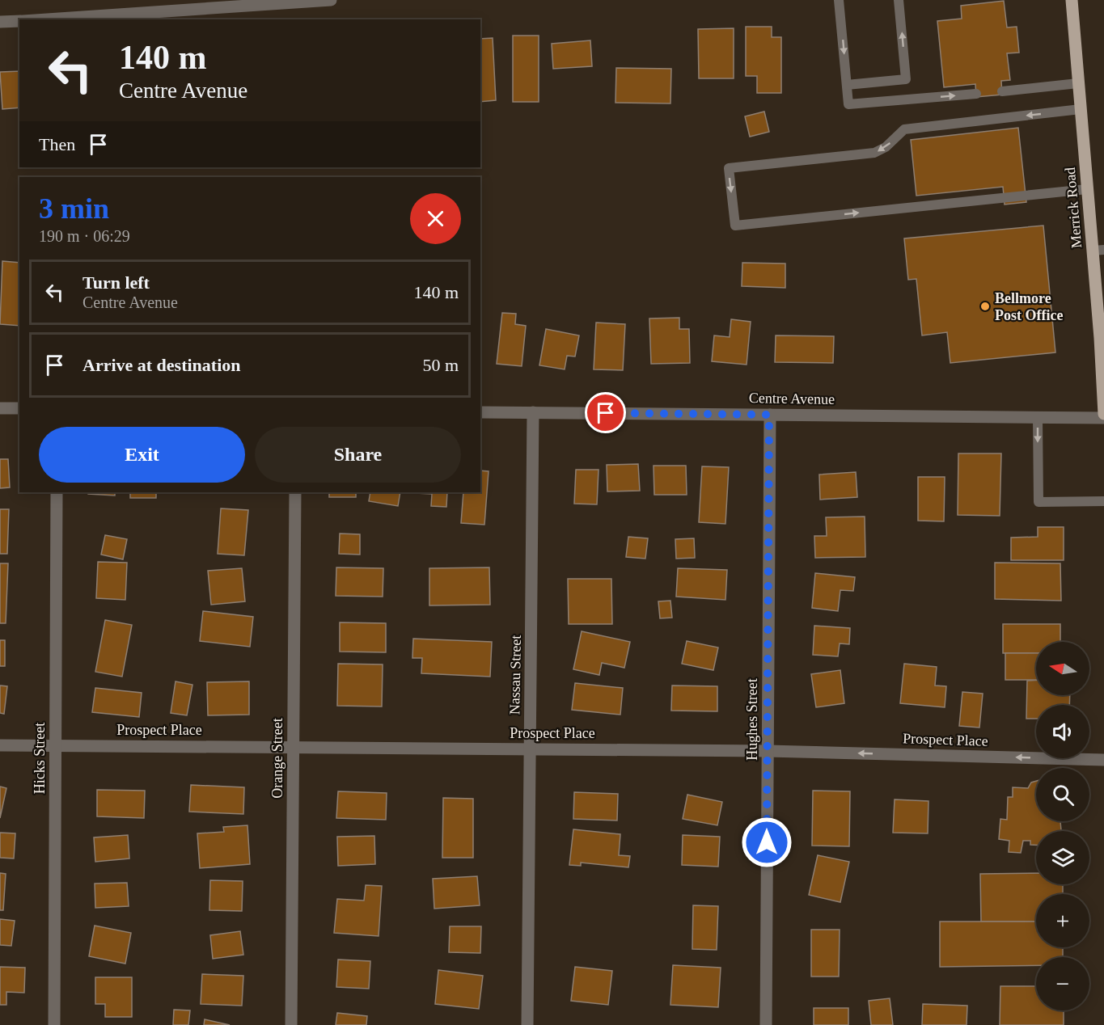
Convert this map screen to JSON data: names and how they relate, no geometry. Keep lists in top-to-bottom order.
{
  "streets": {
    "main road": ["Merrick Road"],
    "street": [
      "Centre Avenue",
      "Nassau Street",
      "Hughes Street",
      "Prospect Place",
      "Hicks Street",
      "Orange Street"
    ]
  },
  "crossings": [
    ["Centre Avenue", "Nassau Street"],
    ["Centre Avenue", "Hughes Street"],
    ["Nassau Street", "Prospect Place"],
    ["Hughes Street", "Prospect Place"],
    ["Prospect Place", "Hicks Street"],
    ["Prospect Place", "Orange Street"]
  ],
  "places": ["Bellmore Post Office"],
  "north": "left",
  "page": {
    "turn": ["140 m", "Centre Avenue"],
    "then": "Then",
    "heading": ["3 min", "190 m · 06:29"],
    "list": [
      {
        "name": "Turn left",
        "note": "Centre Avenue",
        "value": "140 m"
      },
      {
        "name": "Arrive at destination",
        "value": "50 m"
      }
    ],
    "buttons": ["Exit", "Share"],
    "map_buttons": ["+", "−"]
  }
}
